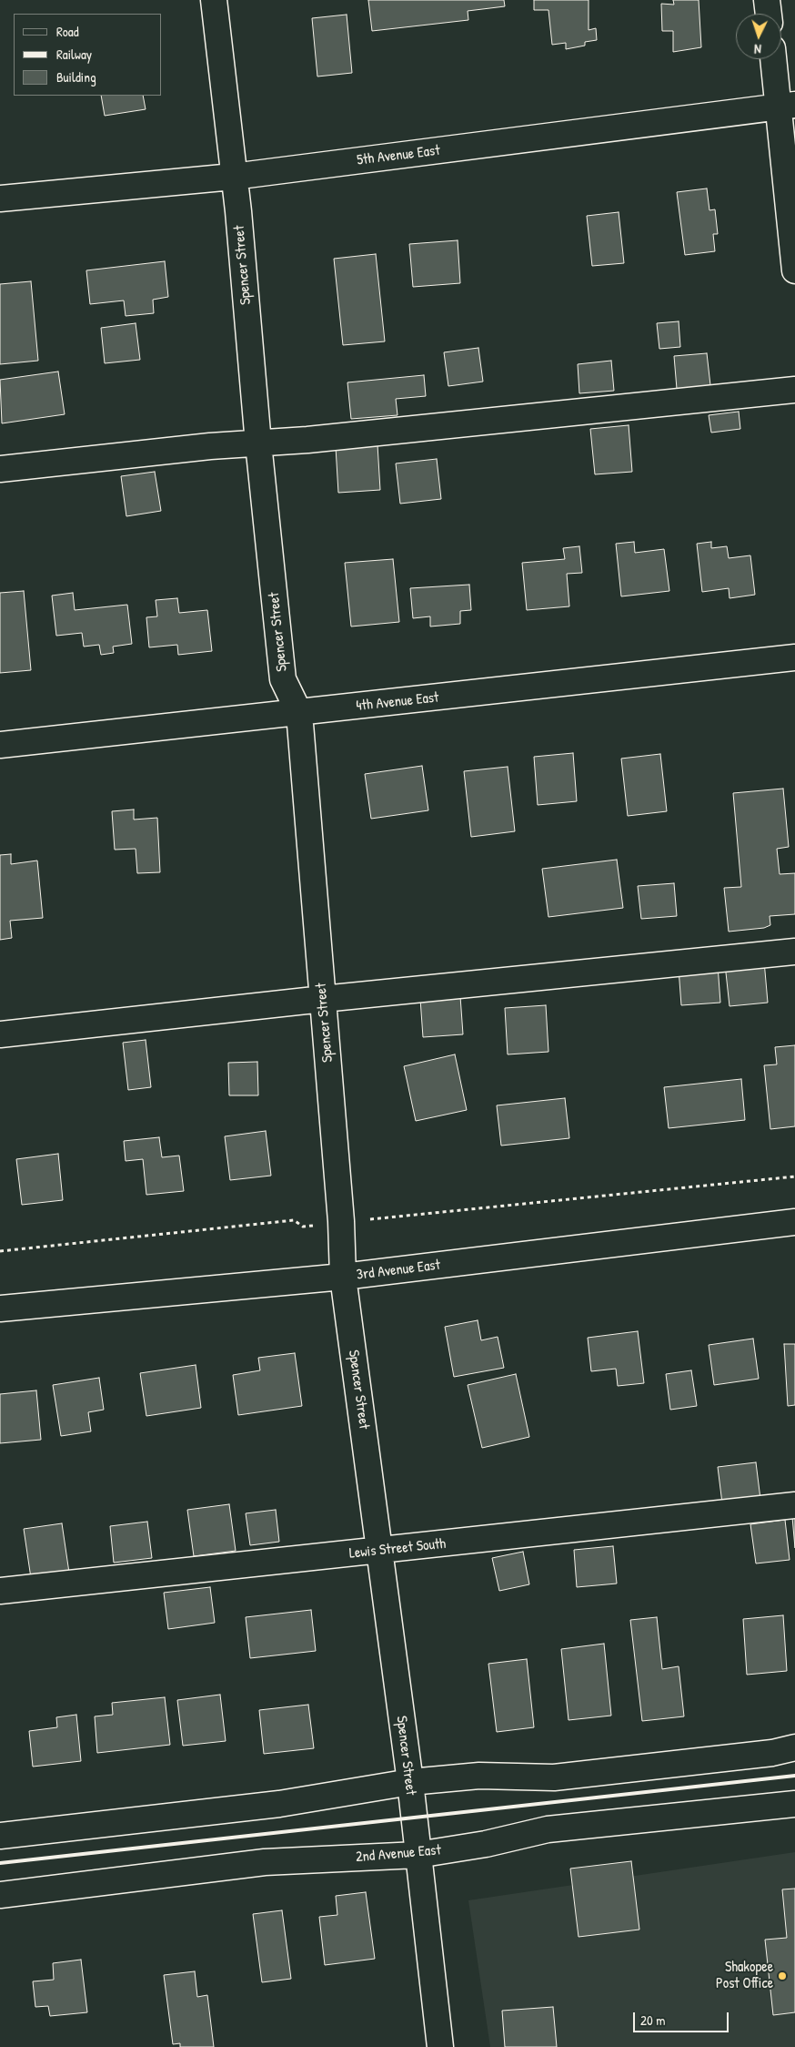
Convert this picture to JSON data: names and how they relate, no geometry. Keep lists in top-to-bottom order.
{
  "streets": {
    "street": [
      "5th Avenue East",
      "Spencer Street",
      "4th Avenue East",
      "3rd Avenue East",
      "Lewis Street South",
      "2nd Avenue East"
    ]
  },
  "crossings": [
    ["5th Avenue East", "Spencer Street"],
    ["Spencer Street", "4th Avenue East"],
    ["Spencer Street", "3rd Avenue East"],
    ["Spencer Street", "Lewis Street South"],
    ["Spencer Street", "2nd Avenue East"]
  ],
  "places": ["Shakopee Post Office"],
  "legend": ["Road", "Railway", "Building"],
  "scale_bar": "20 m",
  "north": "bottom"
}
